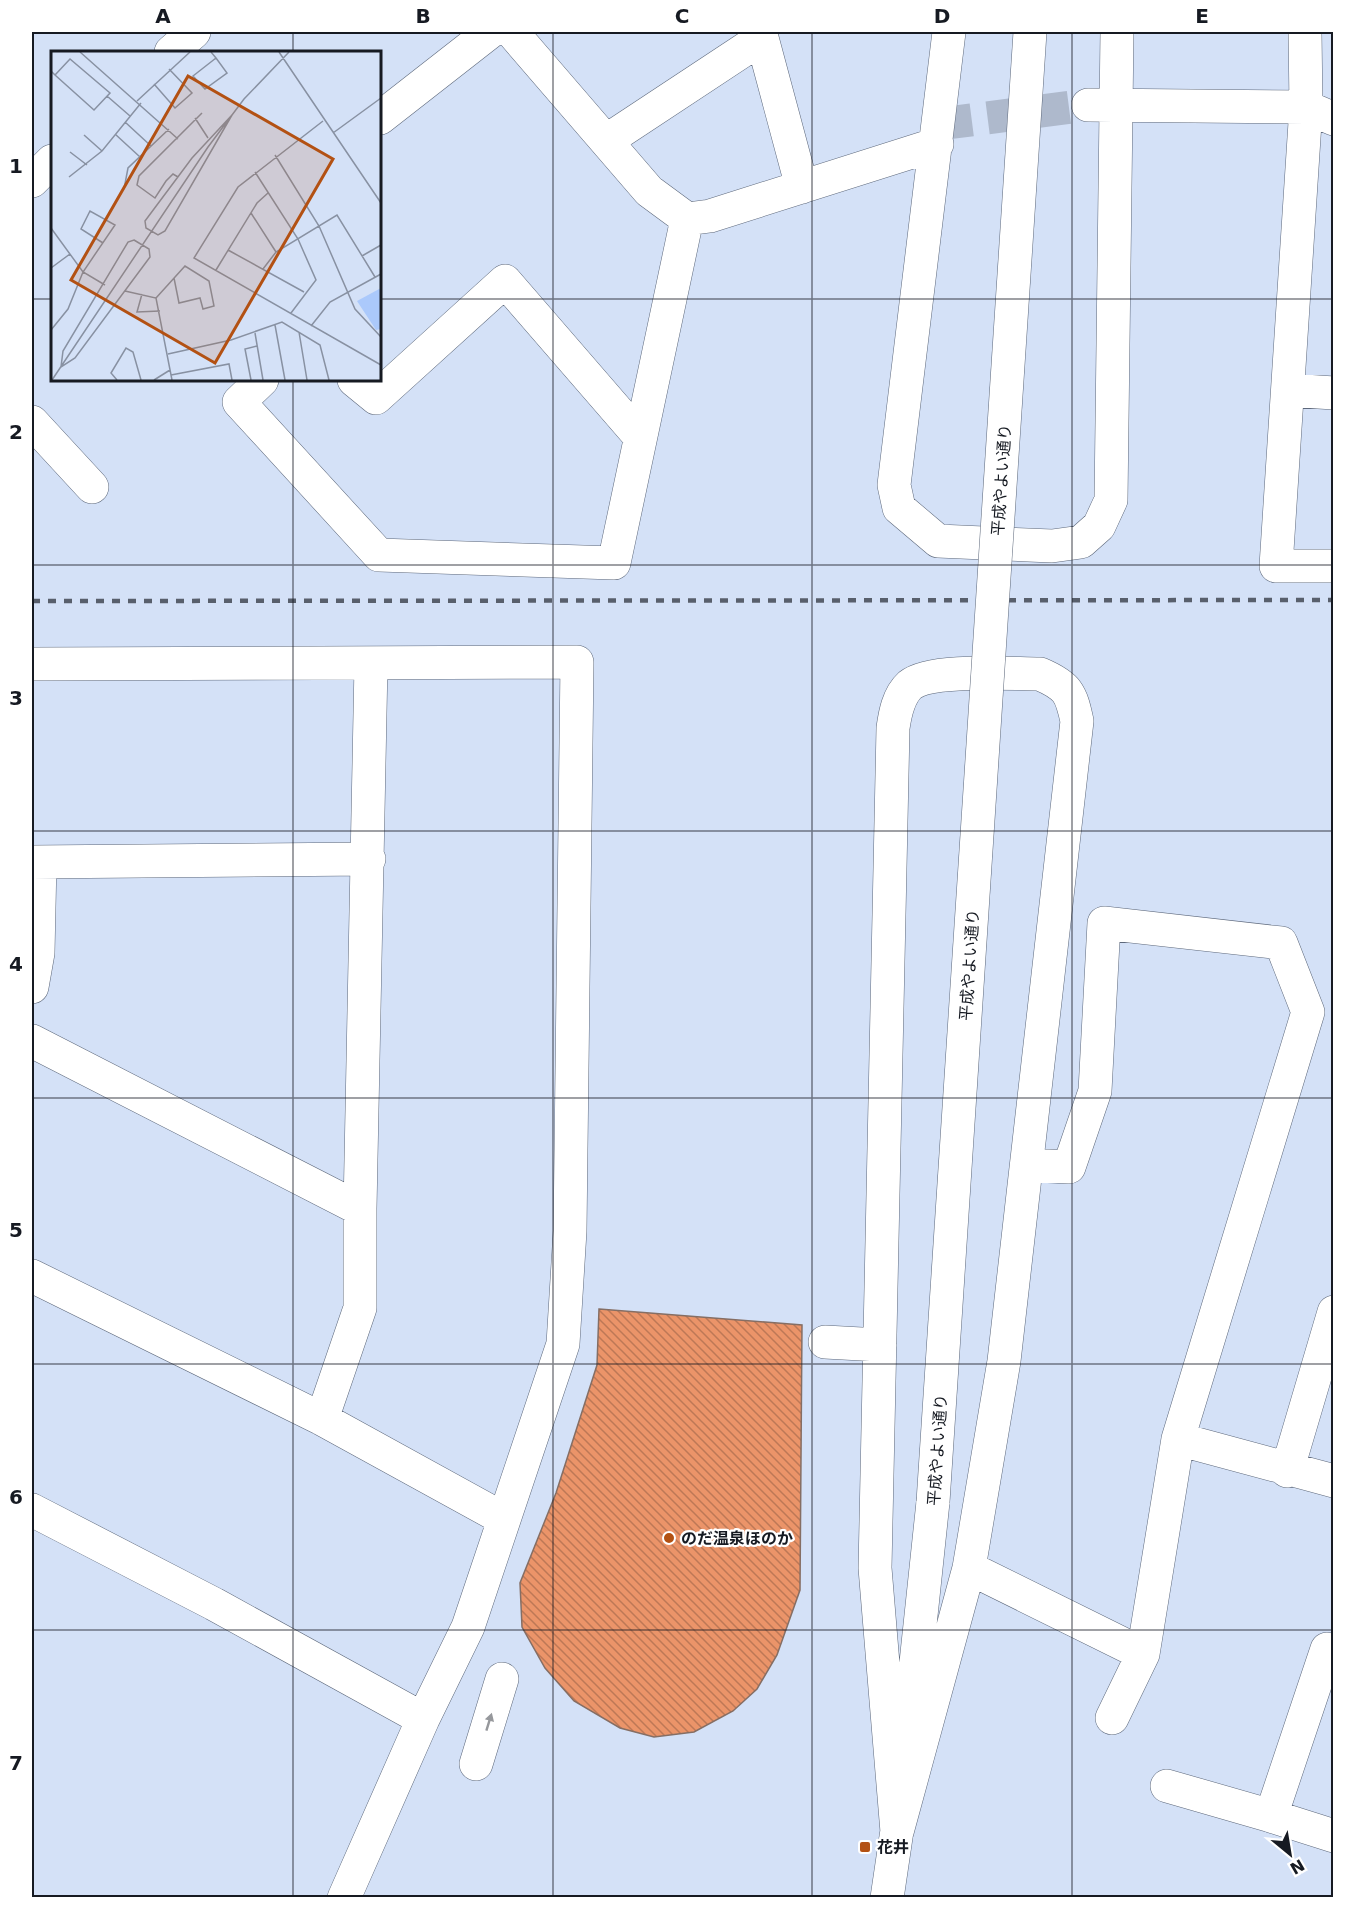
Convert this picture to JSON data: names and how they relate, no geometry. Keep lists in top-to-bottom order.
{
  "streets": {
    "street": ["平成やよい通り"]
  },
  "places": {
    "other": ["のだ温泉ほのか"],
    "transit": ["花井"]
  },
  "north": "bottom right",
  "grid": {
    "columns": [
      "A",
      "B",
      "C",
      "D",
      "E"
    ],
    "rows": [
      "1",
      "2",
      "3",
      "4",
      "5",
      "6",
      "7"
    ]
  }
}
